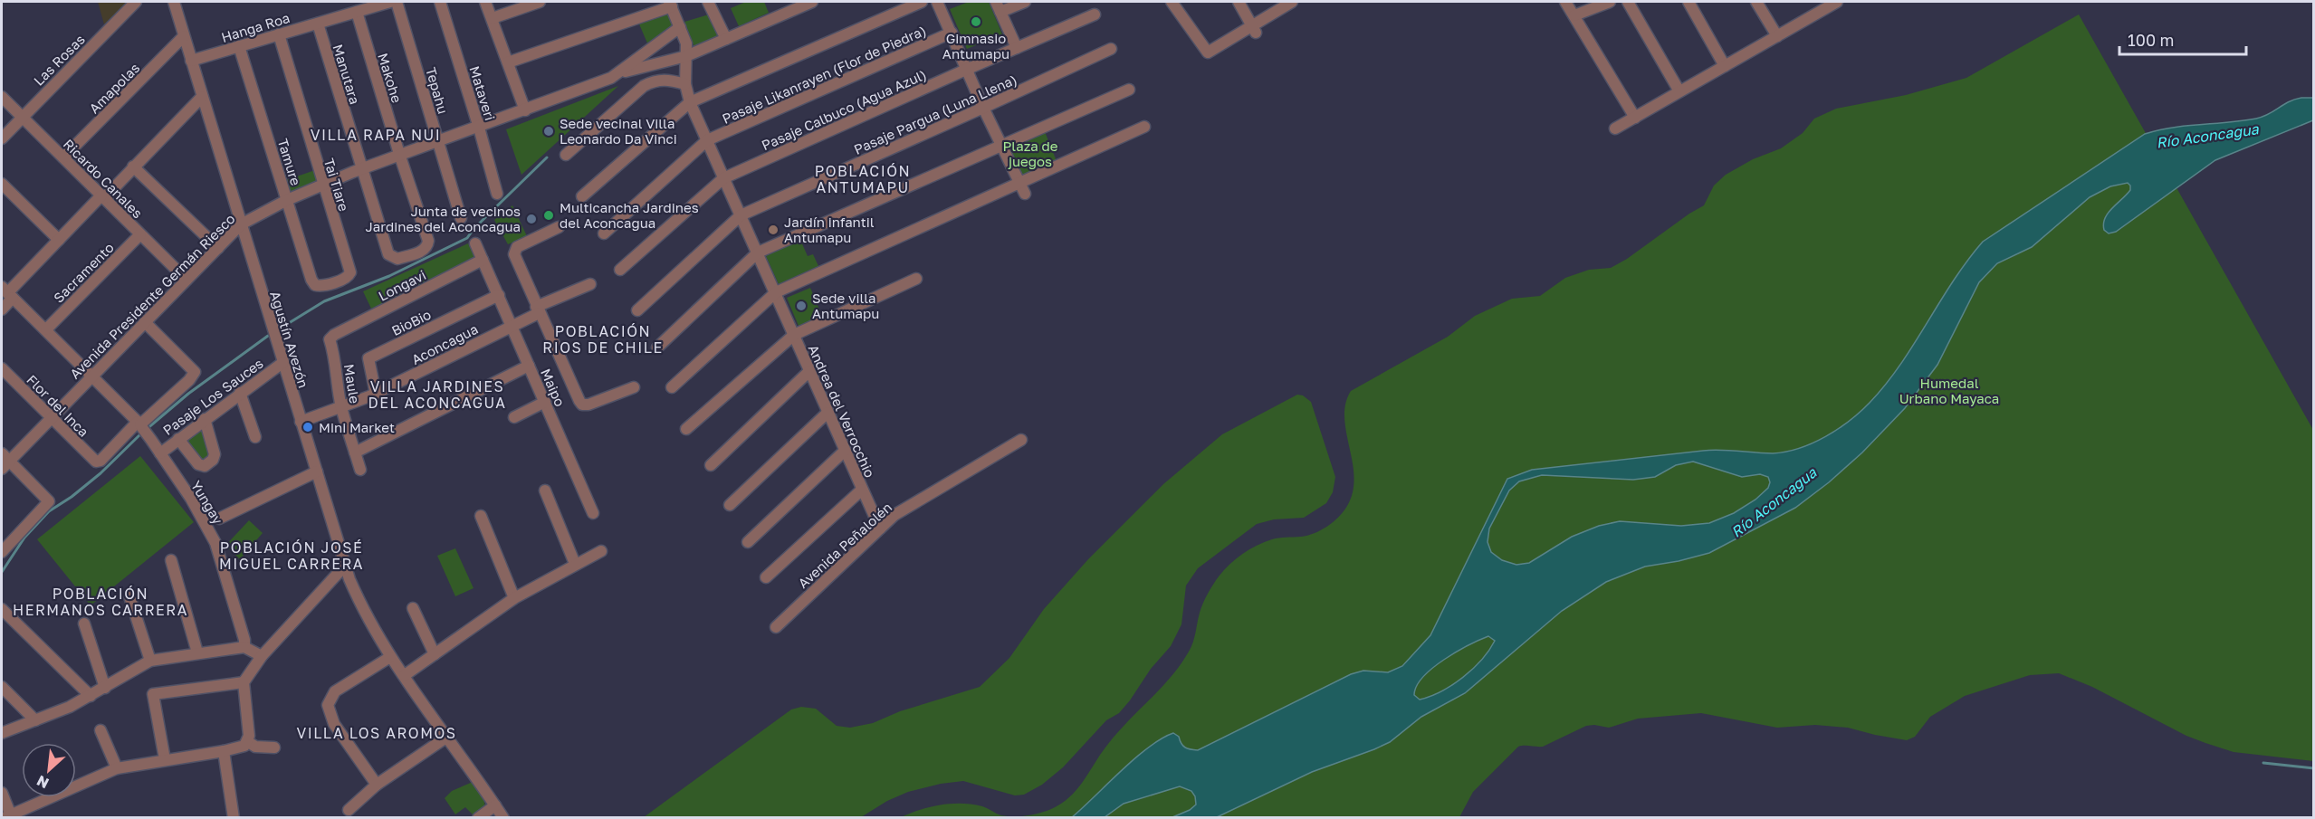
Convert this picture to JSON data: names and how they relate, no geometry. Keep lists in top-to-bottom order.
{
  "streets": {
    "street": [
      "Hanga Roa",
      "Las Rosas",
      "Manutara",
      "Pasaje Likanrayen (Flor de Piedra)",
      "Makohe",
      "Amapolas",
      "Tepahu",
      "Mataveri",
      "Pasaje Calbuco (Agua Azul)",
      "Pasaje Pargua (Luna Llena)",
      "Tamure",
      "Ricardo Canales",
      "Tai Tiare",
      "Sacramento",
      "Longavi",
      "Avenida Presidente Germán Riesco",
      "BioBio",
      "Agustín Avezón",
      "Aconcagua",
      "Maule",
      "Maipo",
      "Pasaje Los Sauces",
      "Flor del Inca",
      "Andrea del Verrocchio",
      "Yungay",
      "Avenida Peñalolén"
    ]
  },
  "crossings": [
    ["Hanga Roa", "Manutara"],
    ["Hanga Roa", "Makohe"],
    ["Hanga Roa", "Tamure"],
    ["Hanga Roa", "Tai Tiare"],
    ["Hanga Roa", "Agustín Avezón"],
    ["Las Rosas", "Ricardo Canales"],
    ["Manutara", "Makohe"],
    ["Manutara", "Avenida Presidente Germán Riesco"],
    ["Pasaje Likanrayen (Flor de Piedra)", "Andrea del Verrocchio"],
    ["Makohe", "Avenida Presidente Germán Riesco"],
    ["Amapolas", "Ricardo Canales"],
    ["Amapolas", "Agustín Avezón"],
    ["Tepahu", "Avenida Presidente Germán Riesco"],
    ["Mataveri", "Avenida Presidente Germán Riesco"],
    ["Pasaje Calbuco (Agua Azul)", "Andrea del Verrocchio"],
    ["Pasaje Pargua (Luna Llena)", "Andrea del Verrocchio"],
    ["Tamure", "Tai Tiare"],
    ["Tamure", "Avenida Presidente Germán Riesco"],
    ["Ricardo Canales", "Sacramento"],
    ["Ricardo Canales", "Avenida Presidente Germán Riesco"],
    ["Tai Tiare", "Avenida Presidente Germán Riesco"],
    ["Longavi", "Maule"],
    ["Longavi", "Maipo"],
    ["Avenida Presidente Germán Riesco", "Agustín Avezón"],
    ["Avenida Presidente Germán Riesco", "Flor del Inca"],
    ["Avenida Presidente Germán Riesco", "Andrea del Verrocchio"],
    ["BioBio", "Aconcagua"],
    ["BioBio", "Maipo"],
    ["Agustín Avezón", "Aconcagua"],
    ["Agustín Avezón", "Pasaje Los Sauces"],
    ["Aconcagua", "Maule"],
    ["Aconcagua", "Maipo"],
    ["Pasaje Los Sauces", "Yungay"],
    ["Flor del Inca", "Yungay"],
    ["Andrea del Verrocchio", "Avenida Peñalolén"]
  ],
  "districts": [
    "VILLA RAPA NUI",
    "POBLACIÓN ANTUMAPU",
    "POBLACIÓN RIOS DE CHILE",
    "VILLA JARDINES DEL ACONCAGUA",
    "POBLACIÓN JOSÉ MIGUEL CARRERA",
    "POBLACIÓN HERMANOS CARRERA",
    "VILLA LOS AROMOS"
  ],
  "water": ["Río Aconcagua"],
  "parks": ["Plaza de juegos", "Humedal Urbano Mayaca"],
  "places": [
    "Gimnasio Antumapu",
    "Sede vecinal Villa Leonardo Da Vinci",
    "Multicancha Jardines del Aconcagua",
    "Junta de vecinos Jardines del Aconcagua",
    "Jardín infantil Antumapu",
    "Sede villa Antumapu",
    "Mini Market"
  ],
  "scale_bar": "100 m",
  "north": "bottom left"
}
